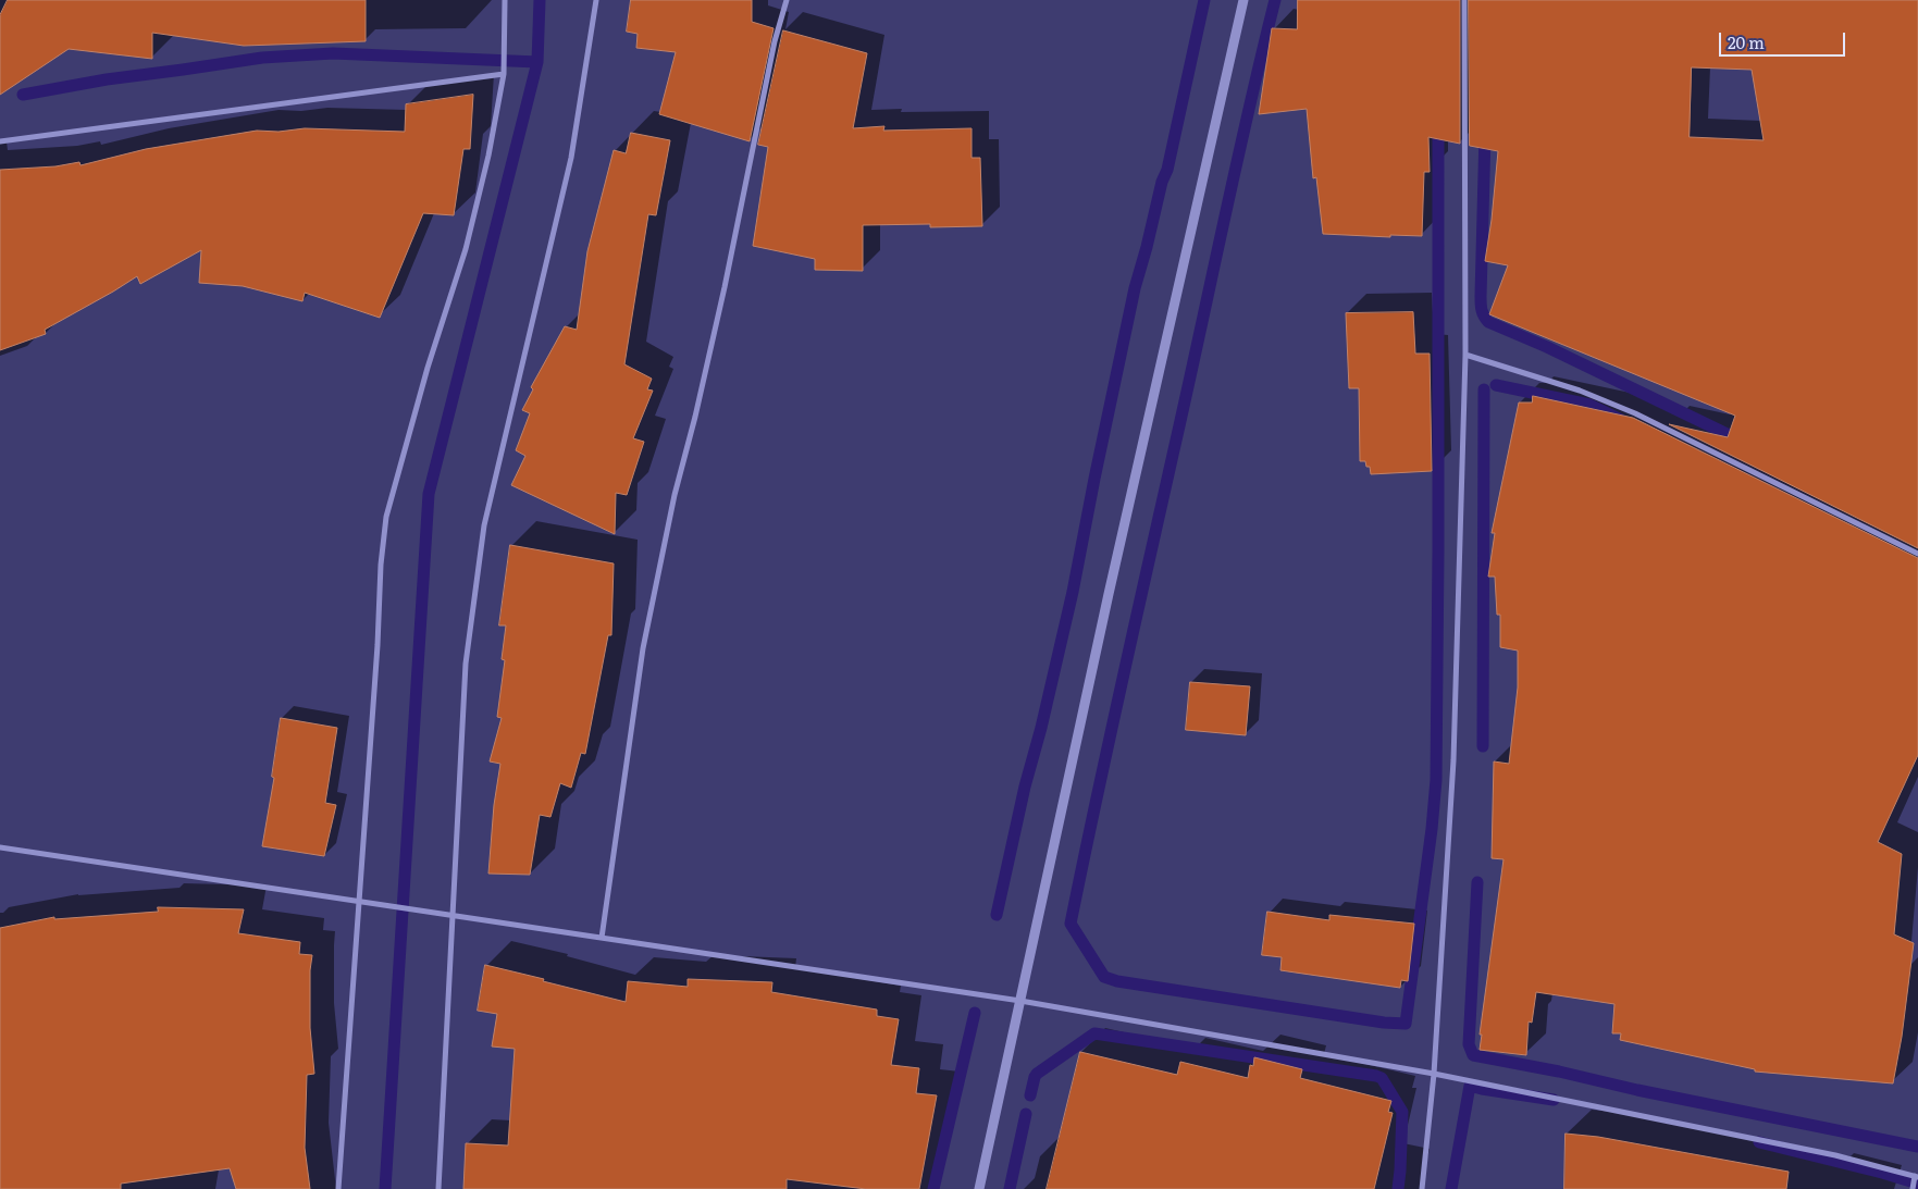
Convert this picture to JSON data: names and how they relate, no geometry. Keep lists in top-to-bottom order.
{
  "scale_bar": "20 m"
}
